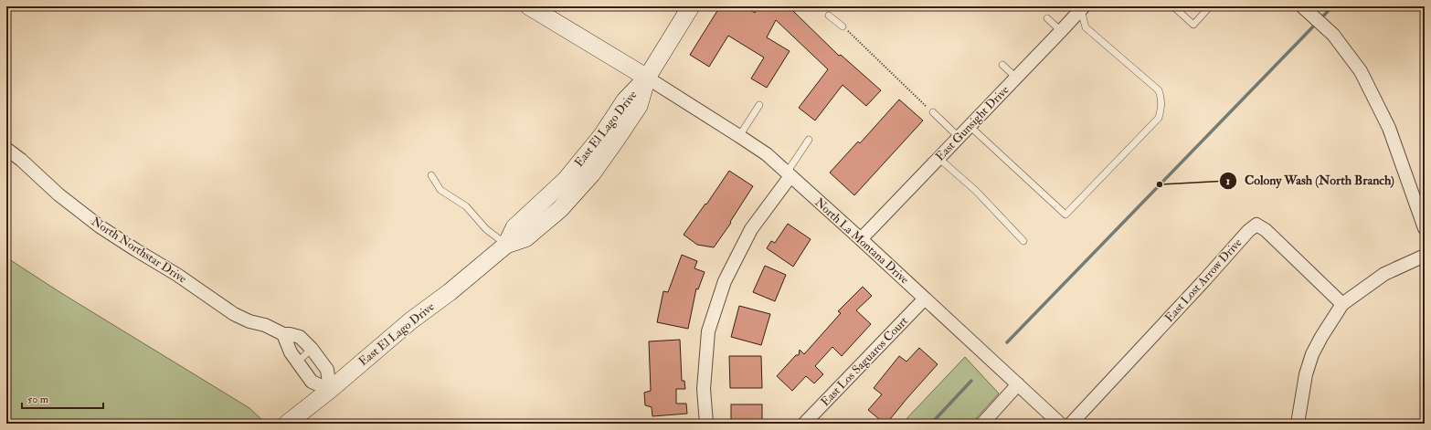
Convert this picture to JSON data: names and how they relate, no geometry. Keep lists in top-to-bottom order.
{
  "streets": {
    "street": [
      "East Gunsight Drive",
      "East El Lago Drive",
      "North La Montana Drive",
      "North Northstar Drive",
      "East Lost Arrow Drive",
      "East Los Saguaros Court"
    ]
  },
  "crossings": [
    ["East Gunsight Drive", "North La Montana Drive"],
    ["East El Lago Drive", "North La Montana Drive"],
    ["East El Lago Drive", "North Northstar Drive"],
    ["North La Montana Drive", "East Los Saguaros Court"]
  ],
  "places": ["Colony Wash (North Branch)"],
  "scale_bar": "50 m"
}
